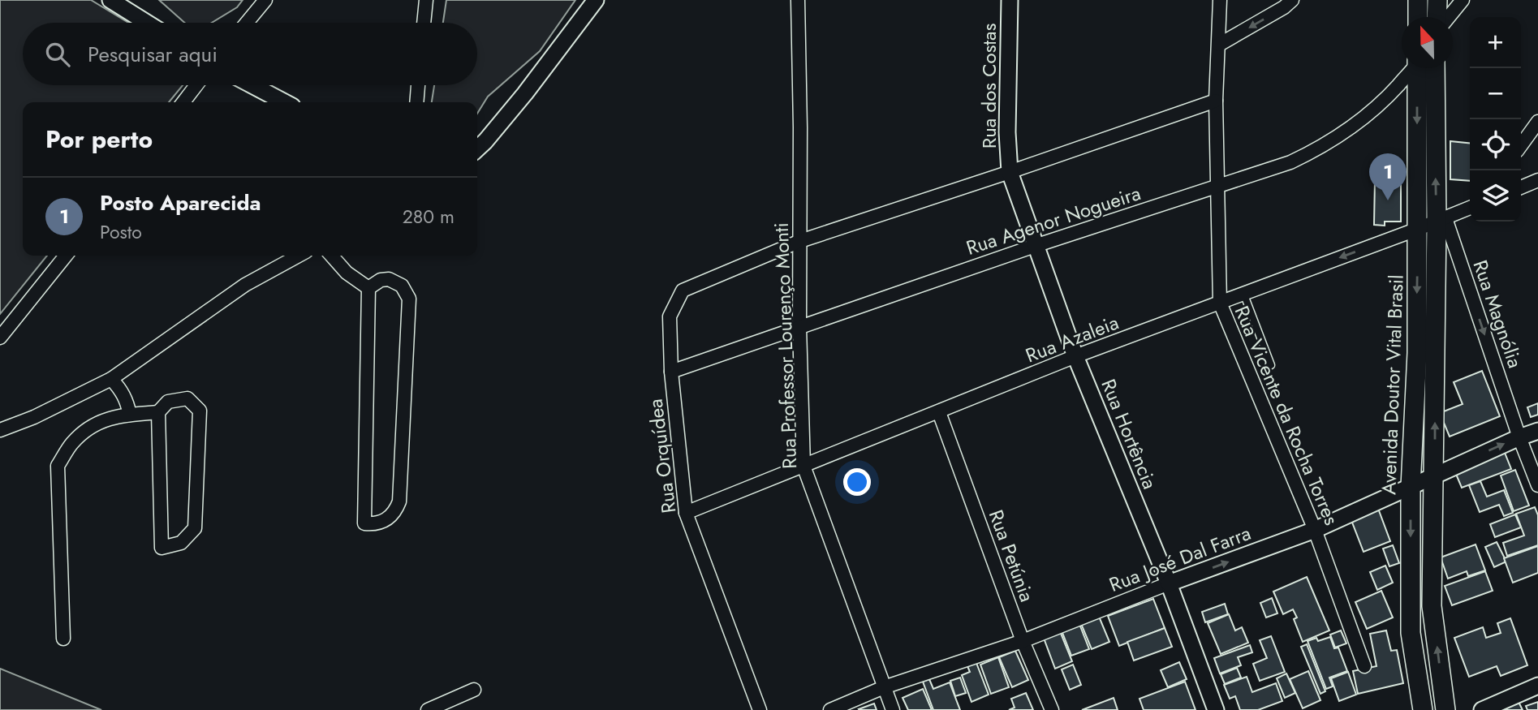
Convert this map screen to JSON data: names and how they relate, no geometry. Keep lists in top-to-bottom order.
{
  "streets": {
    "main road": ["Avenida Doutor Vital Brasil"],
    "street": [
      "Rua dos Costas",
      "Rua Agenor Nogueira",
      "Rua Magnólia",
      "Rua Azaleia",
      "Rua Professor Lourenço Monti",
      "Rua Vicente da Rocha Torres",
      "Rua Hortência",
      "Rua Orquídea",
      "Rua Petúnia",
      "Rua José Dal Farra"
    ]
  },
  "crossings": [
    ["Rua dos Costas", "Rua Hortência"],
    ["Rua Agenor Nogueira", "Rua Professor Lourenço Monti"],
    ["Rua Agenor Nogueira", "Rua Vicente da Rocha Torres"],
    ["Rua Agenor Nogueira", "Rua Hortência"],
    ["Rua Agenor Nogueira", "Rua Orquídea"],
    ["Rua Magnólia", "Rua Azaleia"],
    ["Rua Magnólia", "Avenida Doutor Vital Brasil"],
    ["Rua Magnólia", "Rua José Dal Farra"],
    ["Rua Azaleia", "Rua Professor Lourenço Monti"],
    ["Rua Azaleia", "Avenida Doutor Vital Brasil"],
    ["Rua Azaleia", "Rua Vicente da Rocha Torres"],
    ["Rua Azaleia", "Rua Hortência"],
    ["Rua Azaleia", "Rua Orquídea"],
    ["Rua Azaleia", "Rua Petúnia"],
    ["Rua Professor Lourenço Monti", "Rua Orquídea"],
    ["Rua Professor Lourenço Monti", "Rua José Dal Farra"],
    ["Avenida Doutor Vital Brasil", "Rua José Dal Farra"],
    ["Rua Vicente da Rocha Torres", "Rua José Dal Farra"],
    ["Rua Hortência", "Rua José Dal Farra"],
    ["Rua Petúnia", "Rua José Dal Farra"]
  ],
  "one_way": ["Rua Magnólia"],
  "north": "top",
  "page": {
    "map_buttons": ["+", "−"],
    "search": "Pesquisar aqui",
    "heading": "Por perto",
    "pins": "1",
    "list": [
      {
        "mark": "1",
        "name": "Posto Aparecida",
        "note": "Posto",
        "value": "280 m"
      }
    ]
  }
}
